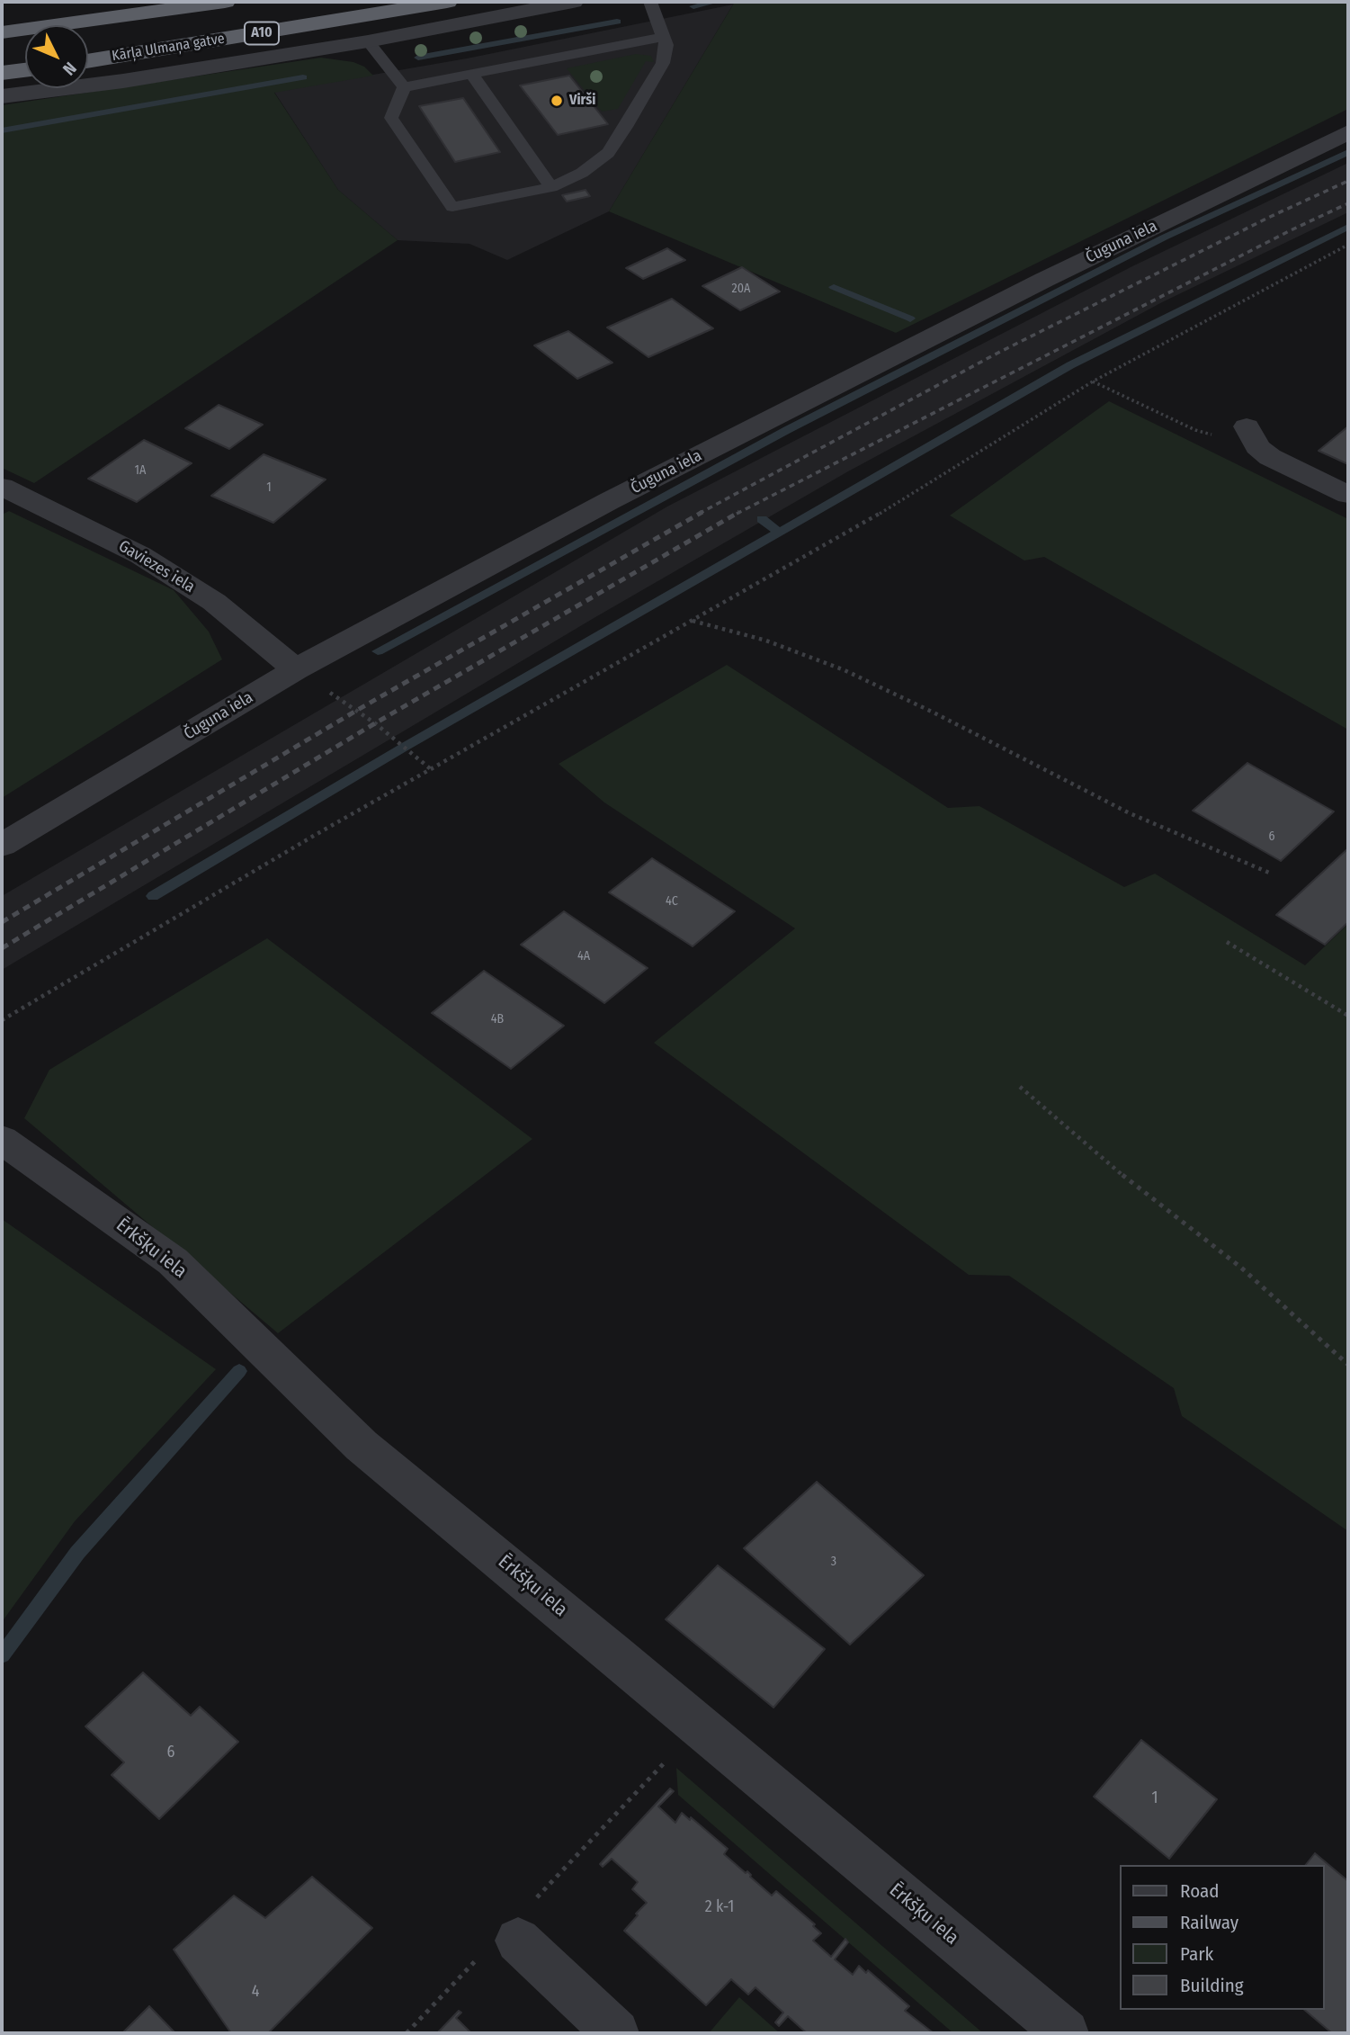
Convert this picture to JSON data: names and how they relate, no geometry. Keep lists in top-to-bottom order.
{
  "streets": {
    "highway": ["A10", "Kārļa Ulmaņa gatve"],
    "street": ["Čuguna iela", "Gaviezes iela", "Ērkšķu iela"]
  },
  "crossings": [
    ["Čuguna iela", "Gaviezes iela"]
  ],
  "places": ["Virši"],
  "house_numbers": [
    "20A",
    "1A",
    "1",
    "6",
    "4C",
    "4A",
    "4B",
    "3",
    "6",
    "1",
    "2 k-1",
    "4"
  ],
  "legend": [
    "Road",
    "Railway",
    "Park",
    "Building"
  ],
  "north": "bottom right"
}
